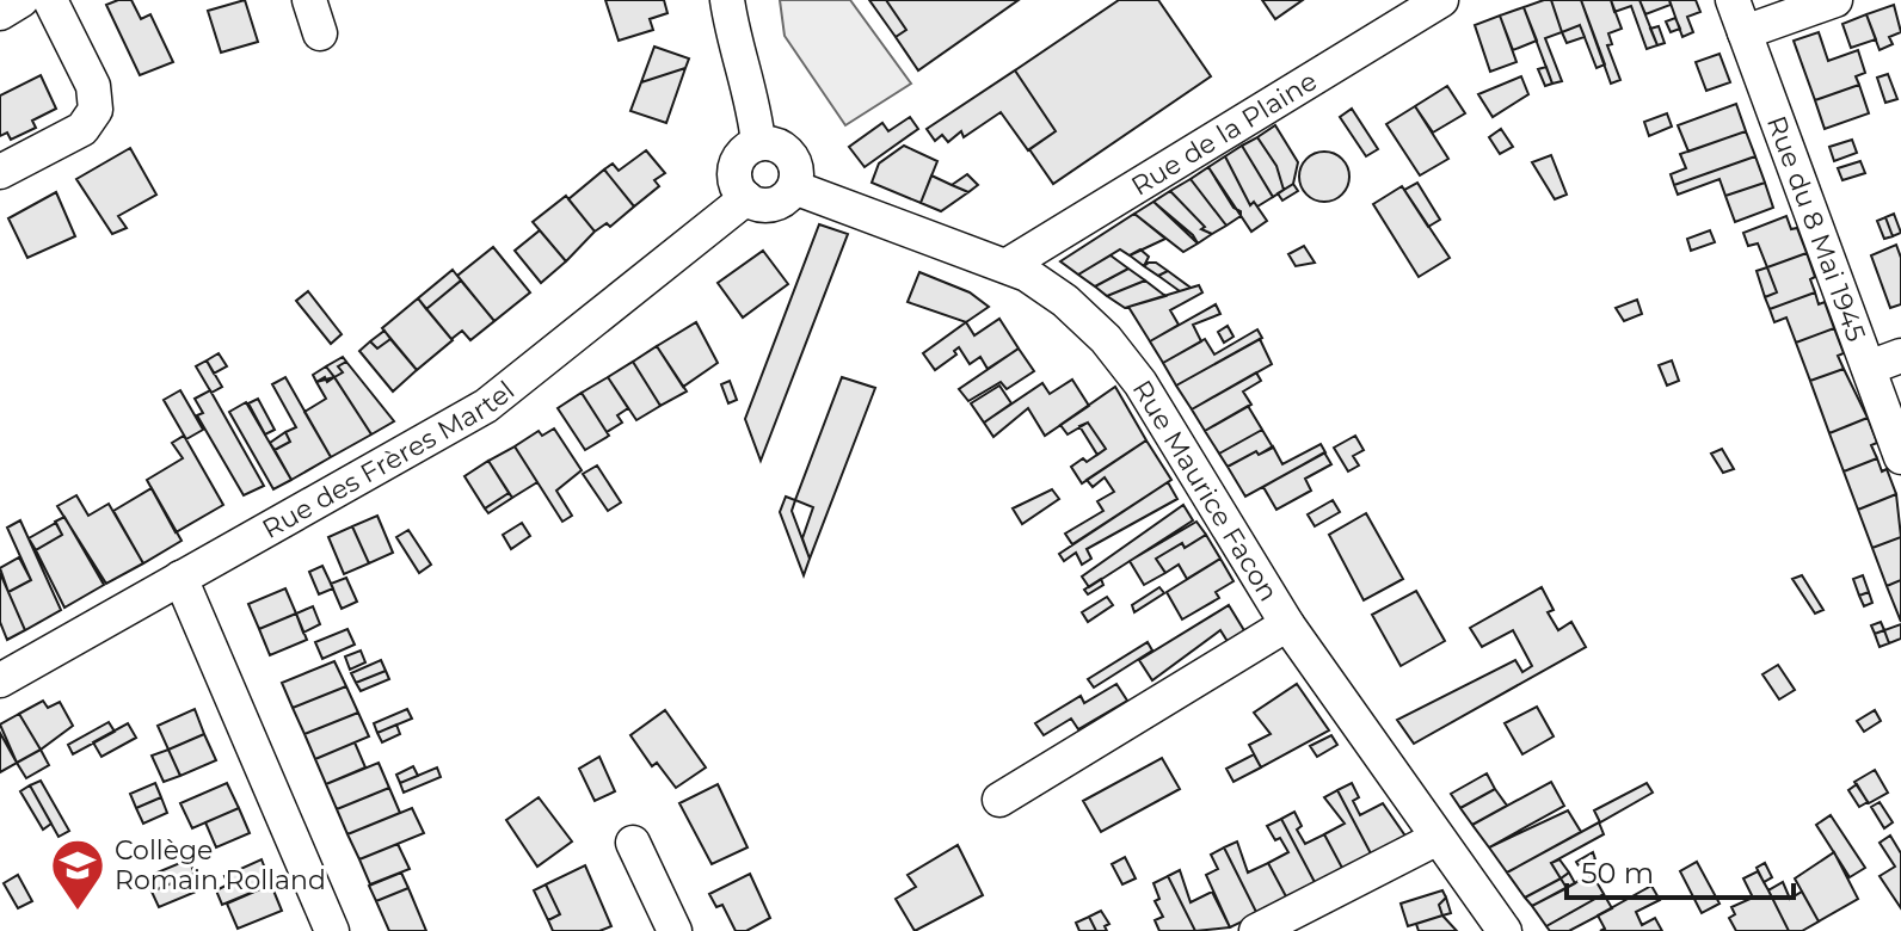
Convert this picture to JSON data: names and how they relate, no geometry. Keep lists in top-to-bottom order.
{
  "streets": {
    "street": [
      "Rue de la Plaine",
      "Rue du 8 Mai 1945",
      "Rue des Frères Martel",
      "Rue Maurice Facon"
    ]
  },
  "crossings": [
    ["Rue de la Plaine", "Rue Maurice Facon"],
    ["Rue des Frères Martel", "Rue Maurice Facon"]
  ],
  "places": {
    "school or university": ["Collège Romain Rolland"]
  },
  "scale_bar": "50 m"
}
